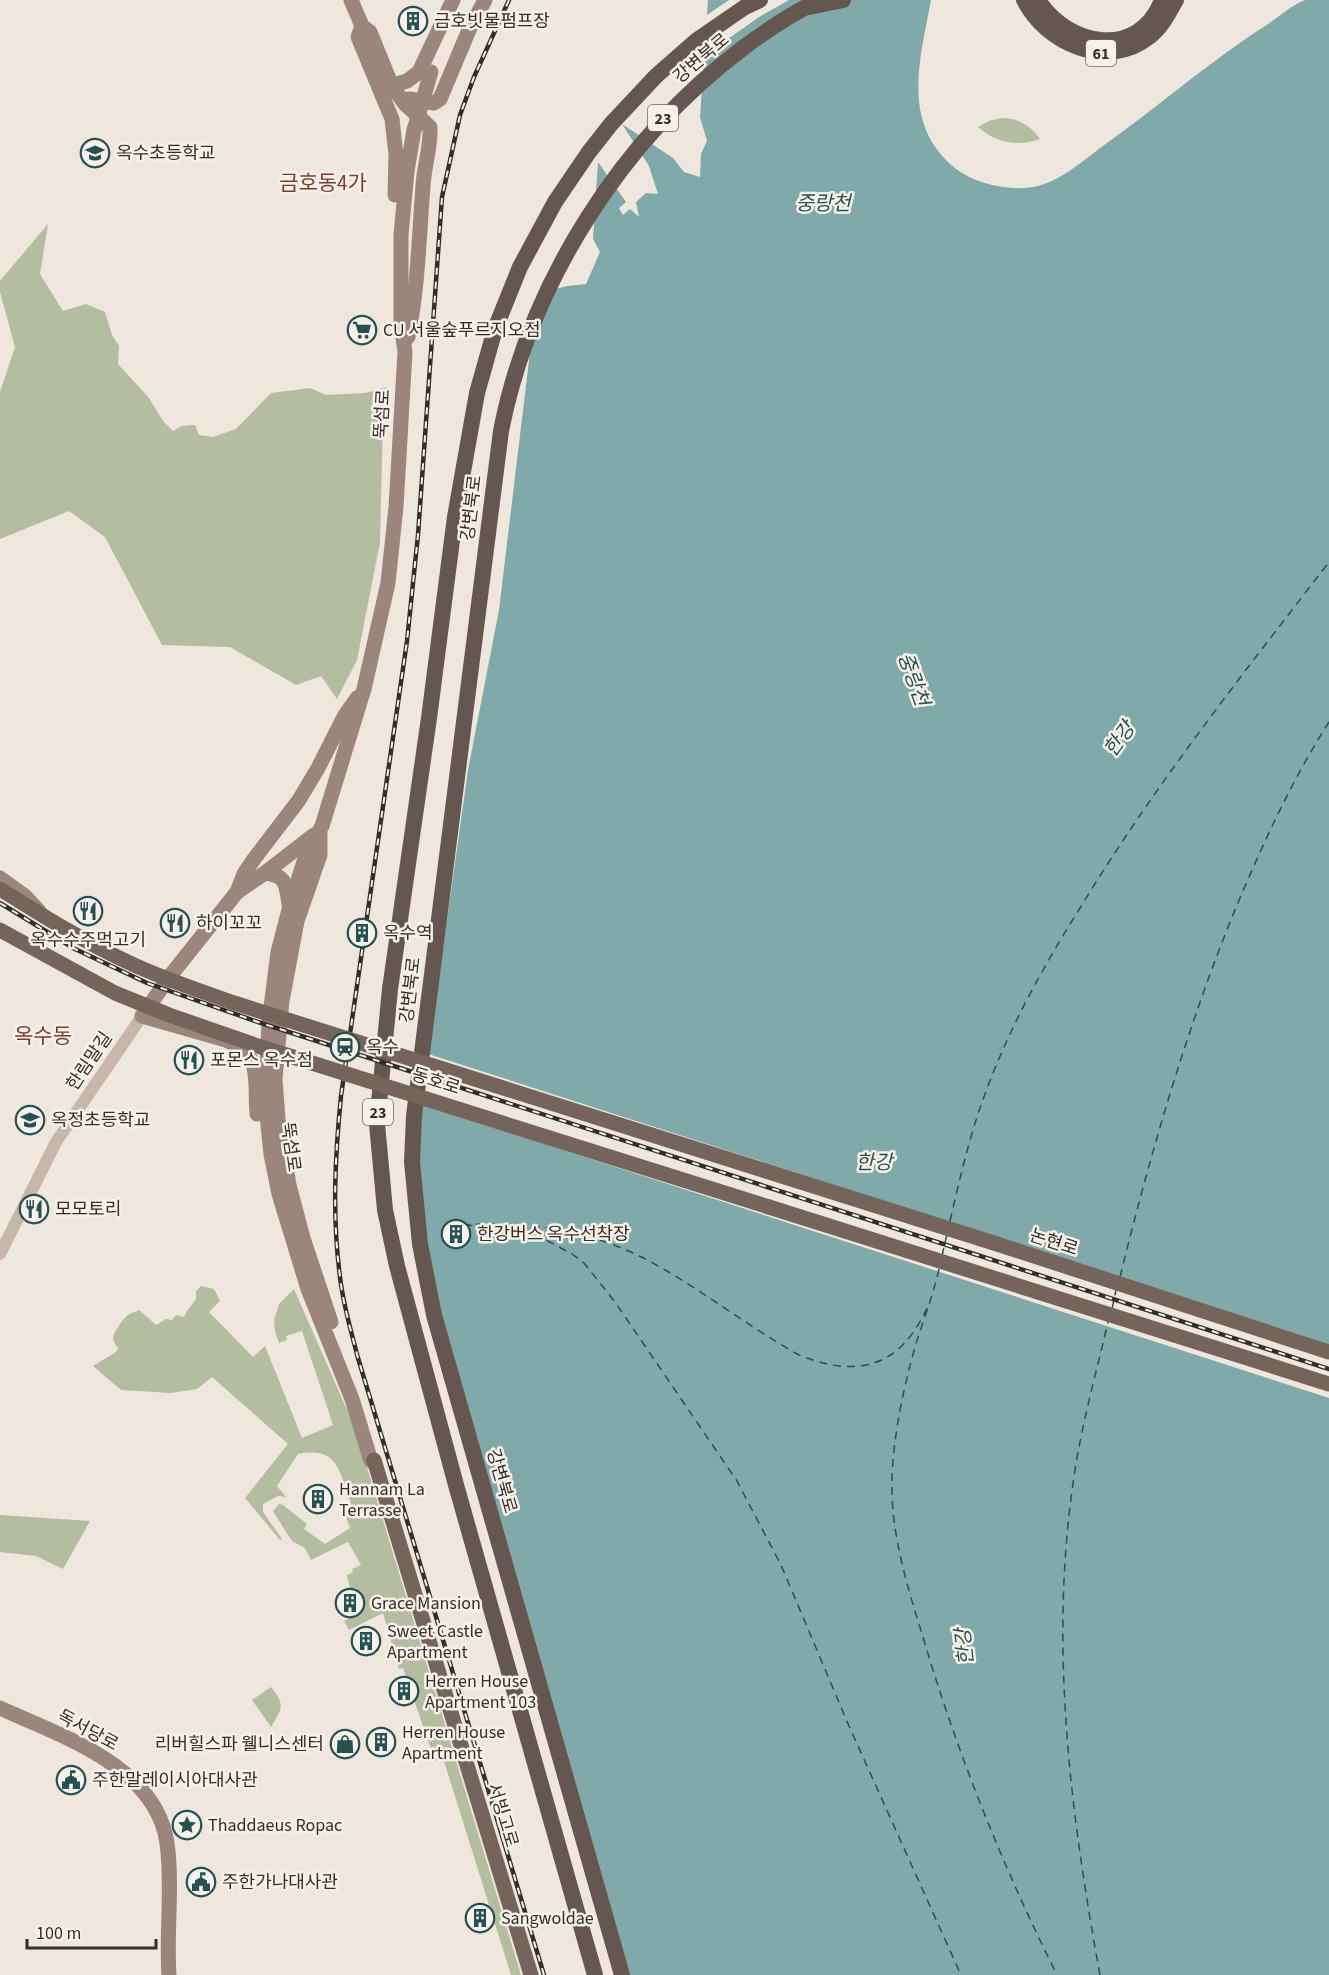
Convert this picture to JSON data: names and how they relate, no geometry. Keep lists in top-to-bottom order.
{
  "streets": {
    "highway": ["61", "강변북로", "23"],
    "main road": [
      "뚝섬로",
      "동호로",
      "논현로",
      "독서당로",
      "서빙고로"
    ],
    "street": ["한림말길"]
  },
  "crossings": [
    ["뚝섬로", "서빙고로"],
    ["동호로", "논현로"]
  ],
  "districts": ["금호동4가", "옥수동"],
  "water": ["중랑천", "한강"],
  "places": {
    "building": [
      "금호빗물펌프장",
      "옥수역",
      "한강버스 옥수선착장",
      "Hannam La Terrasse",
      "Grace Mansion",
      "Sweet Castle Apartment",
      "Herren House Apartment 103",
      "Herren House Apartment",
      "Sangwoldae"
    ],
    "school or university": ["옥수초등학교", "옥정초등학교"],
    "supermarket": ["CU 서울숲푸르지오점"],
    "restaurant": [
      "옥수수주먹고기",
      "하이꼬꼬",
      "포몬스 옥수점",
      "모모토리"
    ],
    "station": ["옥수"],
    "shop": ["리버힐스파 웰니스센터"],
    "public building": ["주한말레이시아대사관", "주한가나대사관"],
    "place": ["Thaddaeus Ropac"]
  },
  "scale_bar": "100 m"
}
